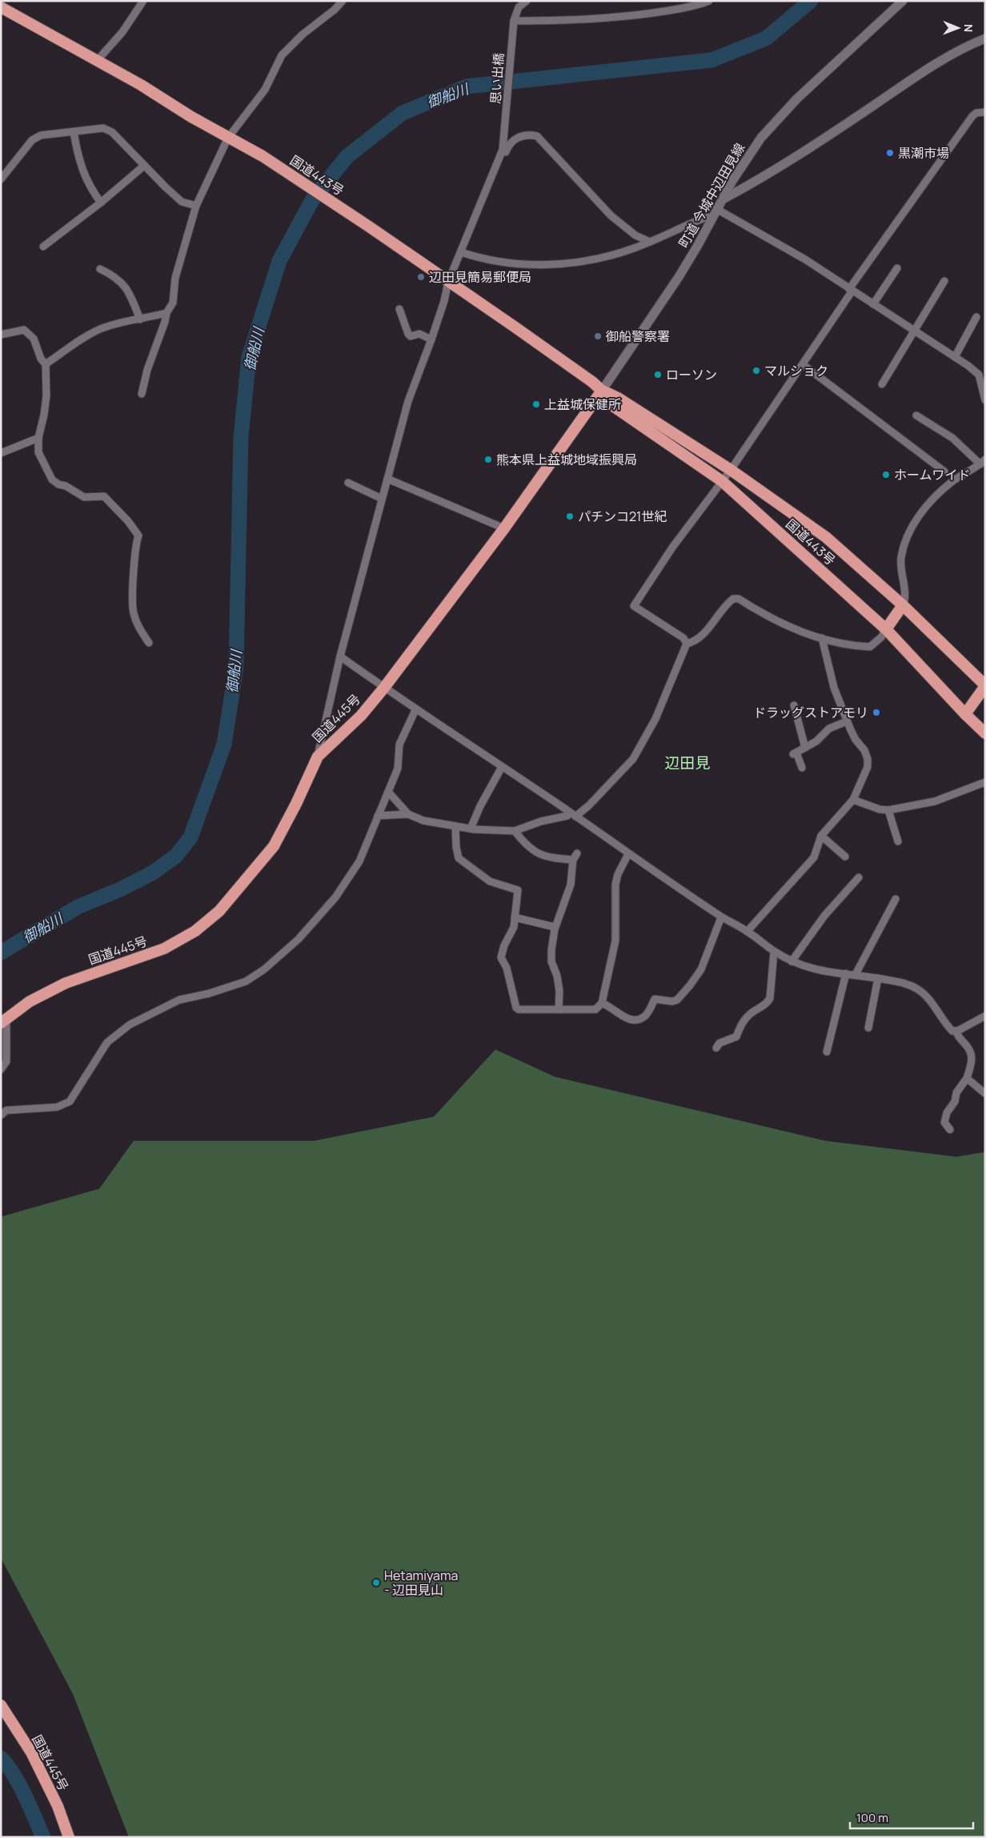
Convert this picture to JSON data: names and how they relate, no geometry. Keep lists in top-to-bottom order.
{
  "streets": {
    "highway": ["国道443号", "国道445号"],
    "street": ["思い出橋", "町道 今城中辺田見線"]
  },
  "crossings": [
    ["国道443号", "町道 今城中辺田見線"],
    ["国道443号", "国道445号"],
    ["町道 今城中辺田見線", "国道445号"]
  ],
  "districts": ["辺田見"],
  "water": ["御船川"],
  "places": [
    "黒潮市場",
    "辺田見簡易郵便局",
    "御船警察署",
    "マルショク",
    "ローソン",
    "上益城保健所",
    "熊本県上益城地域振興局",
    "ホームワイド",
    "パチンコ21世紀",
    "ドラッグストアモリ",
    "Hetamiyama - 辺田見山"
  ],
  "scale_bar": "100 m",
  "north": "right"
}
